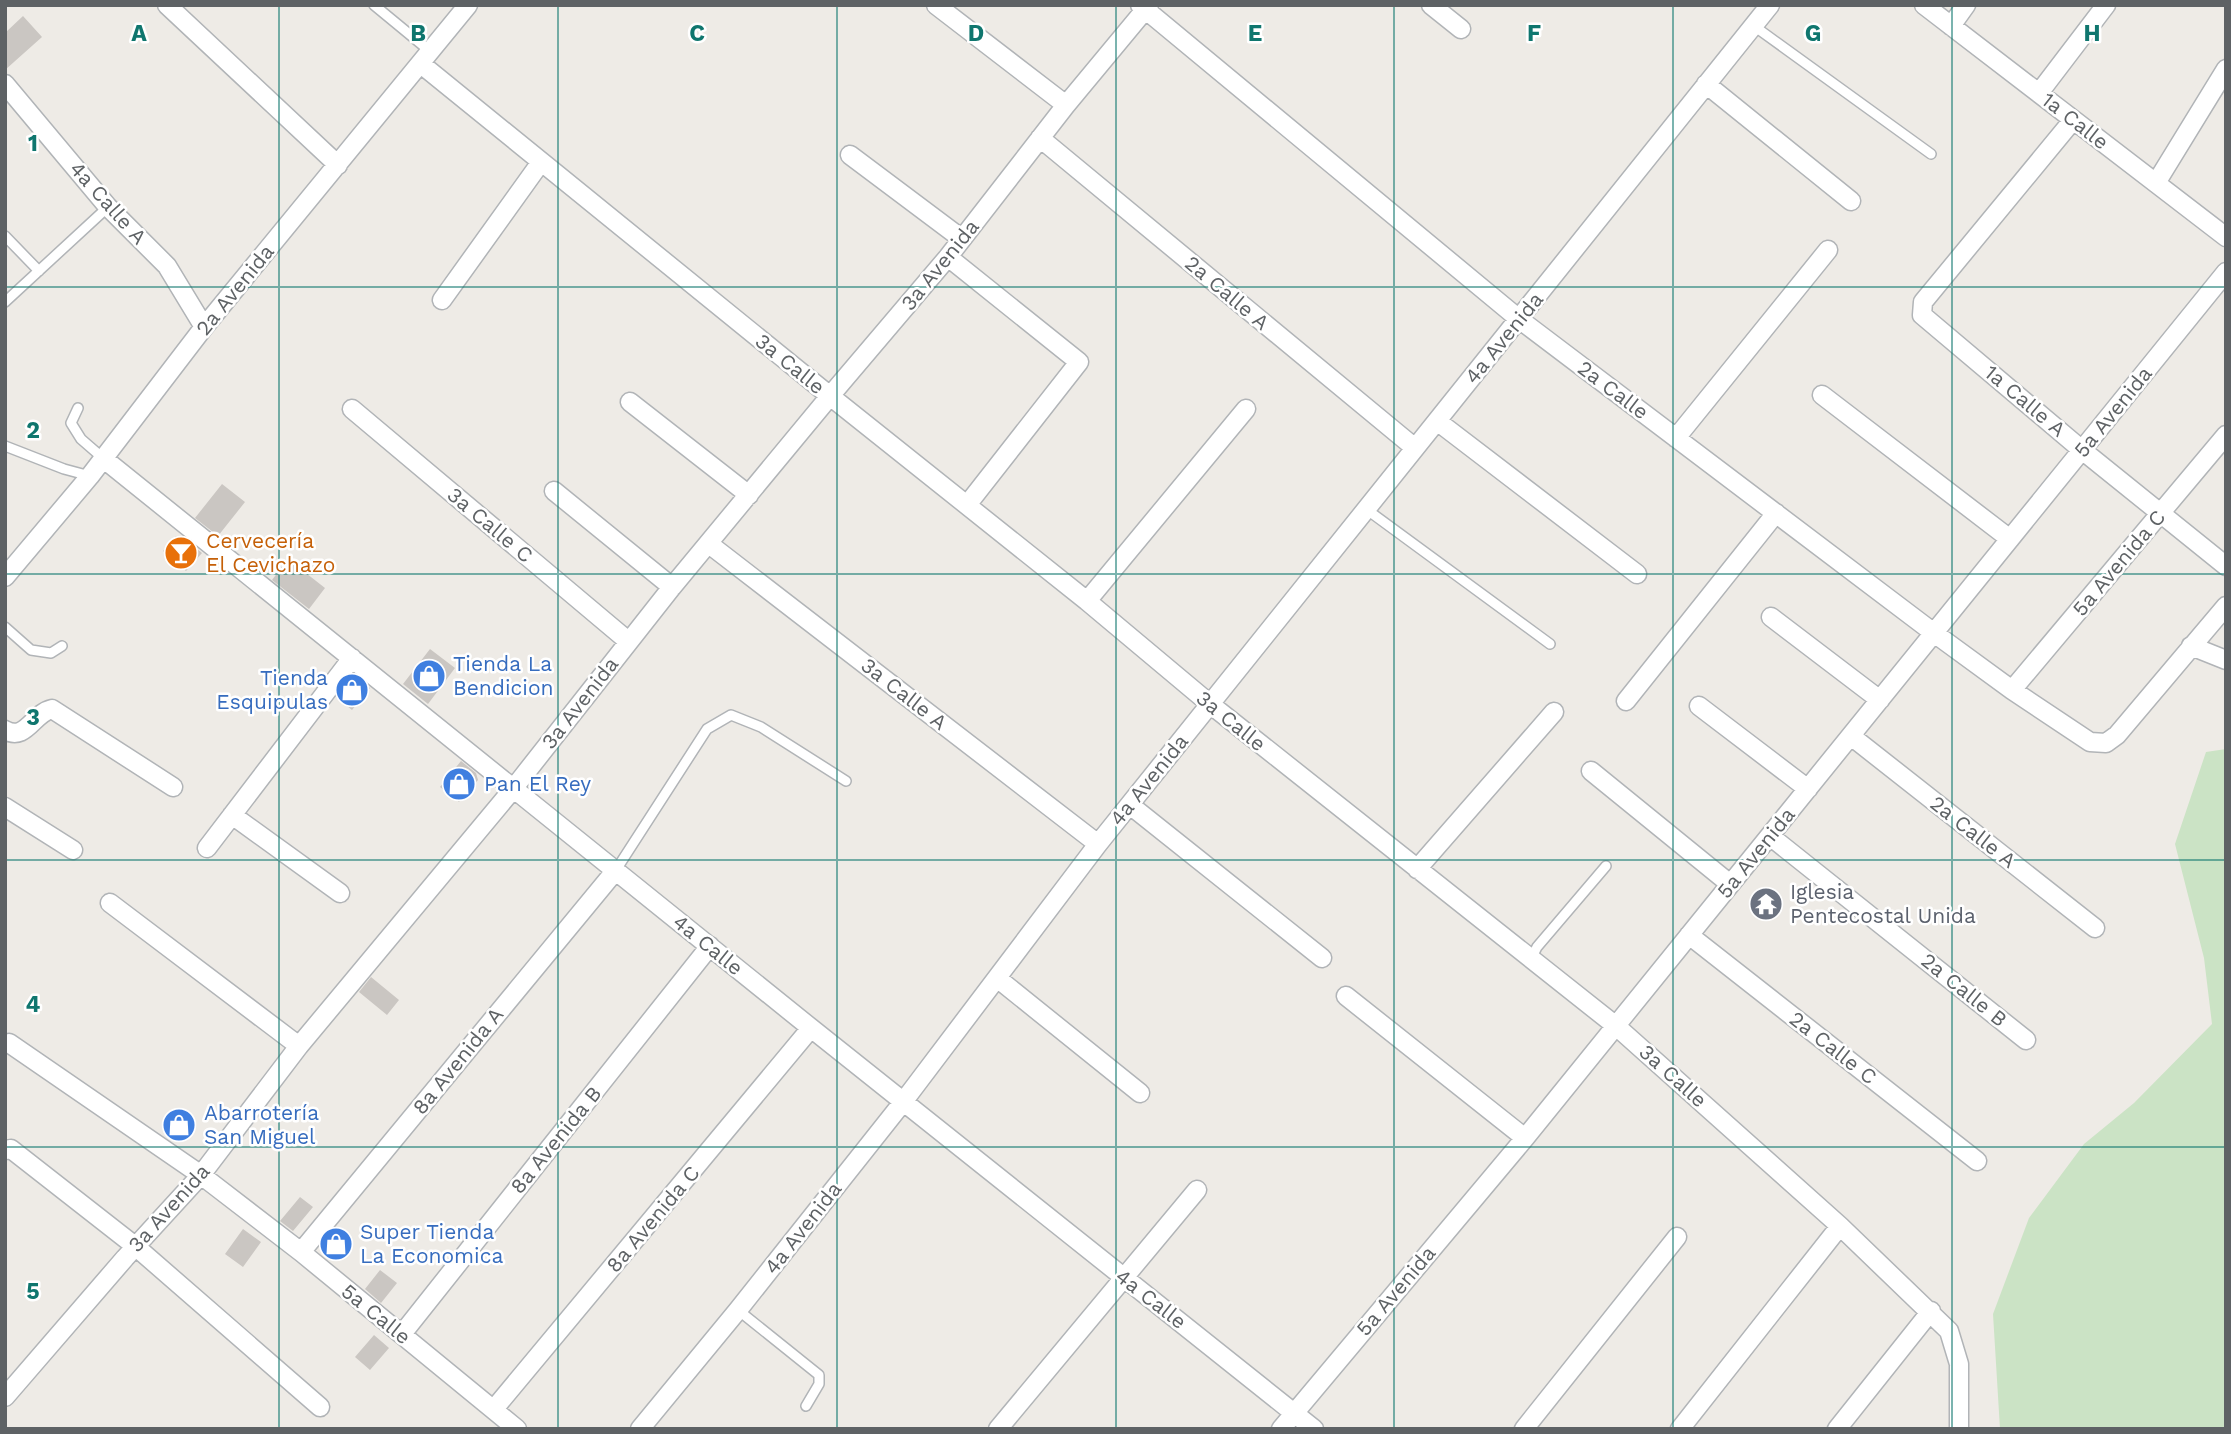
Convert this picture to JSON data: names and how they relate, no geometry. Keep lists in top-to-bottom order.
{
  "streets": {
    "street": [
      "1a Calle",
      "4a Calle A",
      "3a Avenida",
      "2a Avenida",
      "2a Calle A",
      "4a Avenida",
      "3a Calle",
      "2a Calle",
      "1a Calle A",
      "5a Avenida",
      "3a Calle C",
      "5a Avenida C",
      "3a Calle A",
      "4a Calle",
      "2a Calle B",
      "2a Calle C",
      "8a Avenida A",
      "8a Avenida B",
      "8a Avenida C",
      "5a Calle"
    ]
  },
  "crossings": [
    ["1a Calle", "1a Calle A"],
    ["4a Calle A", "2a Avenida"],
    ["3a Avenida", "2a Calle A"],
    ["3a Avenida", "3a Calle"],
    ["3a Avenida", "2a Calle"],
    ["3a Avenida", "3a Calle C"],
    ["3a Avenida", "3a Calle A"],
    ["3a Avenida", "4a Calle"],
    ["3a Avenida", "5a Calle"],
    ["2a Avenida", "3a Calle"],
    ["2a Avenida", "4a Calle"],
    ["2a Calle A", "4a Avenida"],
    ["2a Calle A", "5a Avenida"],
    ["4a Avenida", "3a Calle"],
    ["4a Avenida", "2a Calle"],
    ["4a Avenida", "3a Calle A"],
    ["4a Avenida", "4a Calle"],
    ["3a Calle", "5a Avenida"],
    ["2a Calle", "5a Avenida"],
    ["2a Calle", "5a Avenida C"],
    ["1a Calle A", "5a Avenida"],
    ["1a Calle A", "5a Avenida C"],
    ["5a Avenida", "4a Calle"],
    ["5a Avenida", "2a Calle B"],
    ["5a Avenida", "2a Calle C"],
    ["4a Calle", "8a Avenida A"],
    ["4a Calle", "8a Avenida B"],
    ["4a Calle", "8a Avenida C"],
    ["8a Avenida A", "5a Calle"],
    ["8a Avenida B", "5a Calle"],
    ["8a Avenida C", "5a Calle"]
  ],
  "places": {
    "bar": ["Cervecería El Cevichazo"],
    "shop": [
      "Tienda La Bendicion",
      "Tienda Esquipulas",
      "Pan El Rey",
      "Abarrotería San Miguel",
      "Super Tienda La Economica"
    ],
    "temple": ["Iglesia Pentecostal Unida"]
  },
  "grid": {
    "columns": [
      "A",
      "B",
      "C",
      "D",
      "E",
      "F",
      "G",
      "H"
    ],
    "rows": [
      "1",
      "2",
      "3",
      "4",
      "5"
    ]
  }
}
